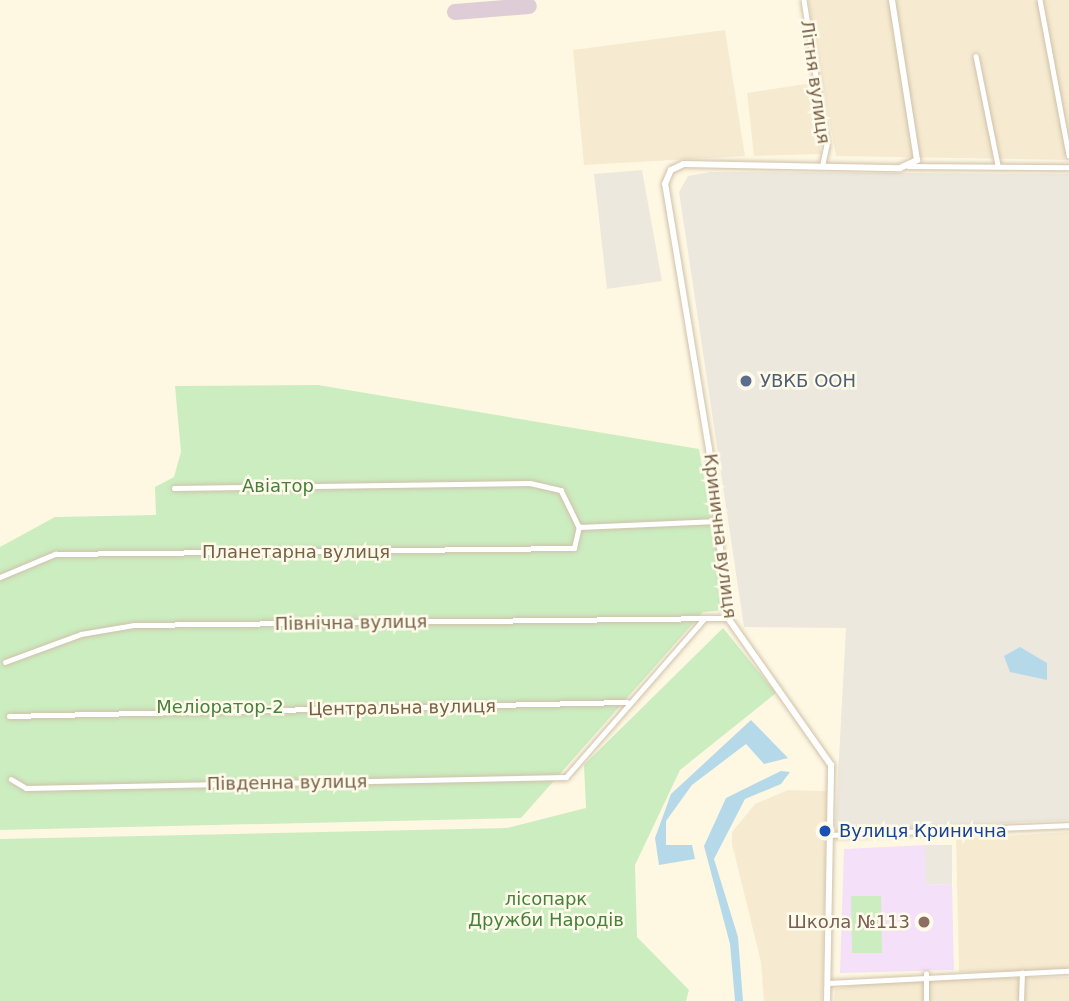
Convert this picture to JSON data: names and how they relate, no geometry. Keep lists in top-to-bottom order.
{
  "streets": {
    "street": [
      "Літня вулиця",
      "Кринична вулиця",
      "Планетарна вулиця",
      "Північна вулиця",
      "Центральна вулиця",
      "Південна вулиця"
    ]
  },
  "crossings": [
    ["Літня вулиця", "Кринична вулиця"],
    ["Кринична вулиця", "Північна вулиця"],
    ["Центральна вулиця", "Південна вулиця"]
  ],
  "parks": ["Авіатор", "Меліоратор-2", "лісопарк Дружби Народів"],
  "places": ["УВКБ ООН", "Вулиця Кринична", "Школа №113"]
}
